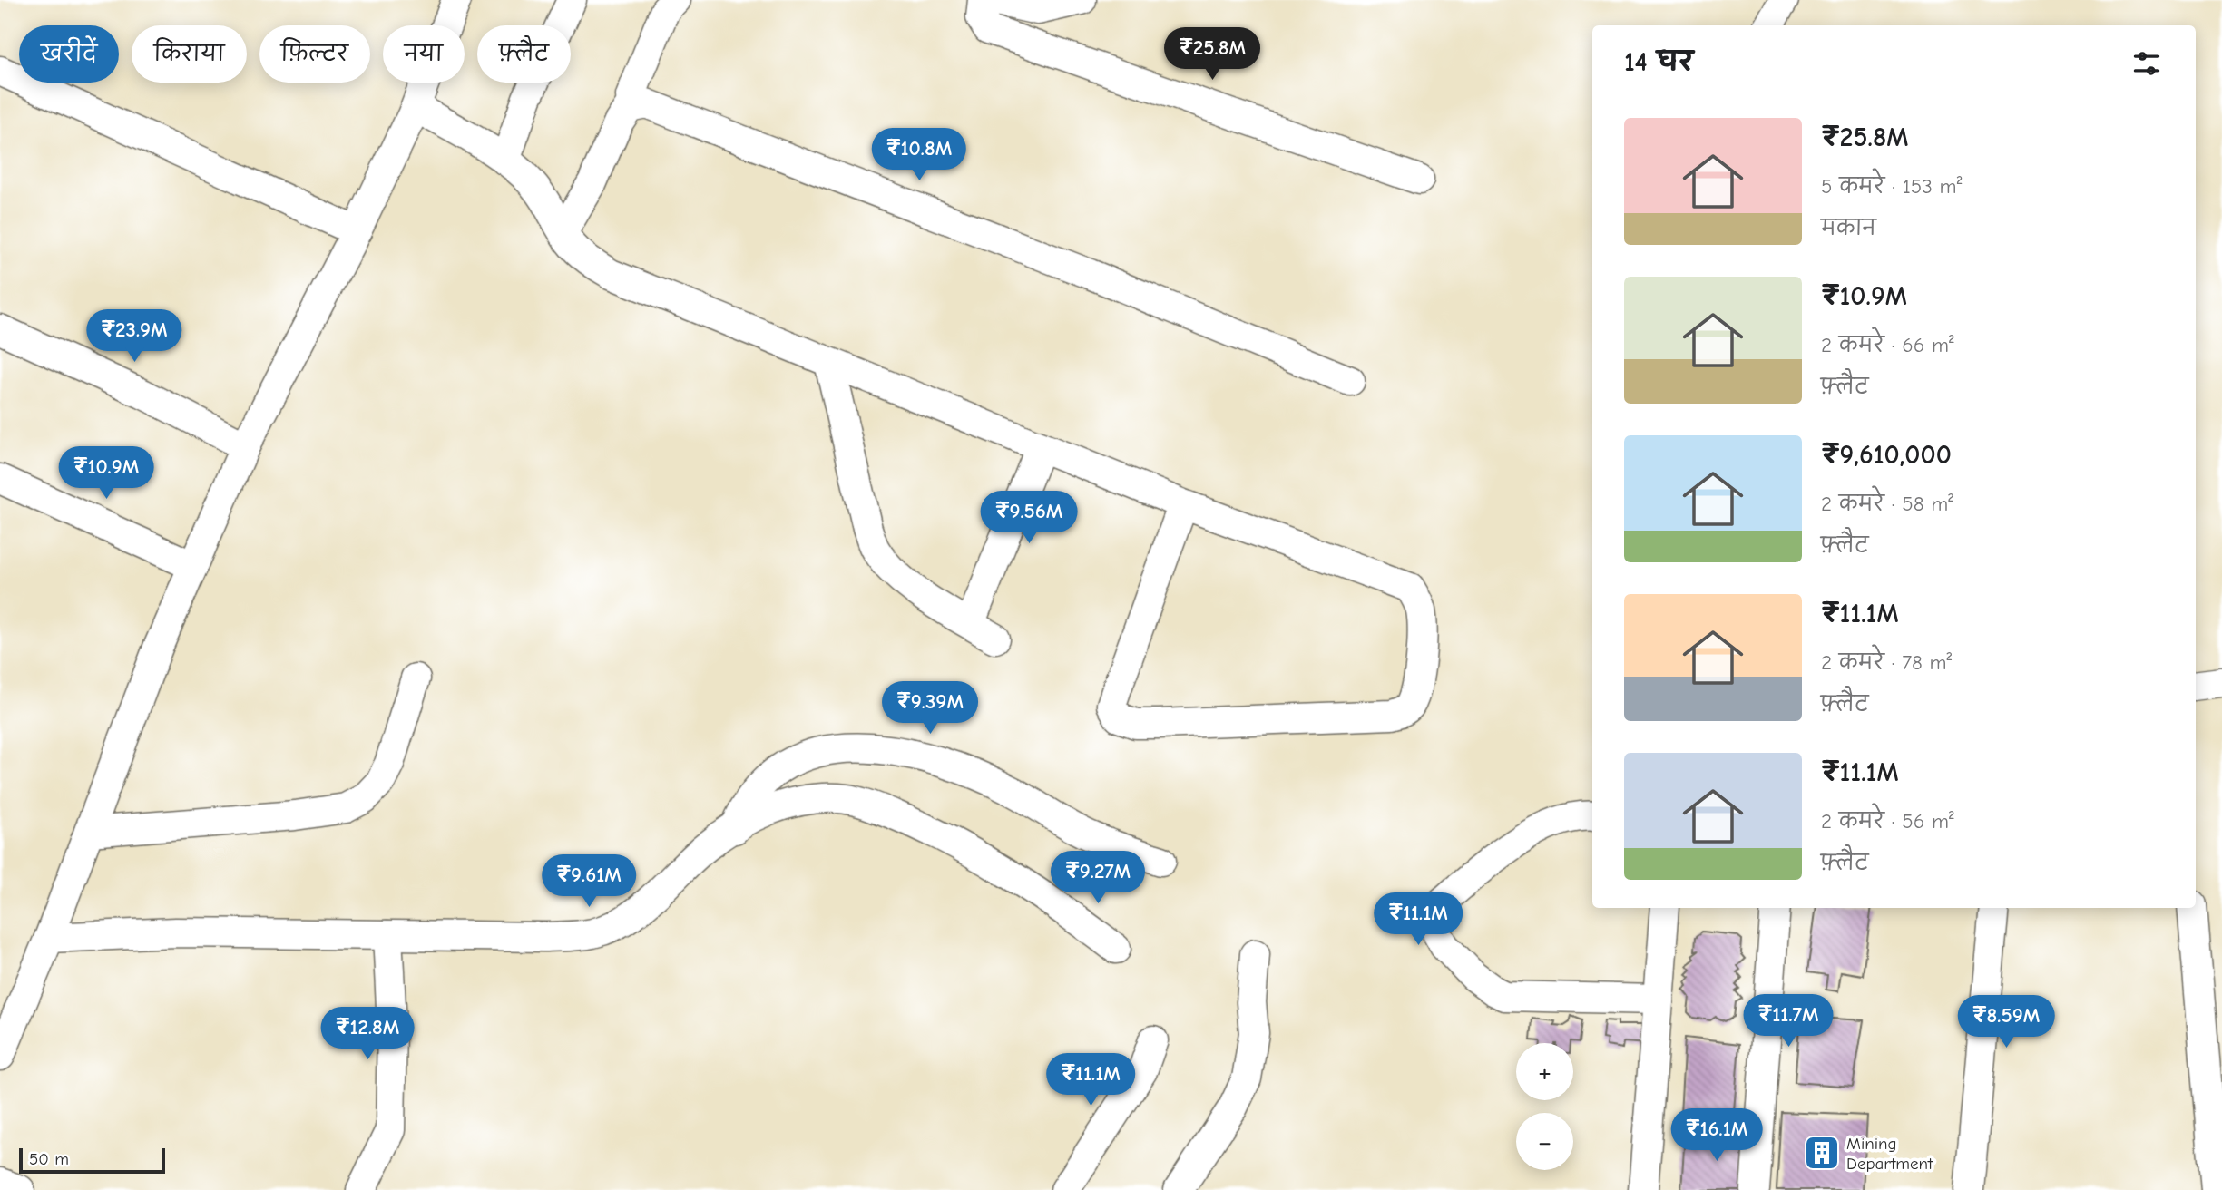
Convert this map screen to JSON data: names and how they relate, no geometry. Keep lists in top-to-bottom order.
{
  "places": {
    "building": ["Mining Department"]
  },
  "scale_bar": "50 m",
  "page": {
    "chip": [
      "खरीदें",
      "किराया",
      "फ़िल्टर",
      "नया",
      "फ़्लैट"
    ],
    "heading": "14 घर",
    "price": [
      "₹25.8M",
      "₹10.8M",
      "₹23.9M",
      "₹10.9M",
      "₹9.56M",
      "₹9.39M",
      "₹9.27M",
      "₹9.61M",
      "₹11.1M",
      "₹11.7M",
      "₹8.59M",
      "₹12.8M",
      "₹11.1M",
      "₹16.1M"
    ],
    "list": [
      {
        "name": "₹25.8M",
        "note": "5 कमरे · 153 m² · मकान"
      },
      {
        "name": "₹10.9M",
        "note": "2 कमरे · 66 m² · फ़्लैट"
      },
      {
        "name": "₹9,610,000",
        "note": "2 कमरे · 58 m² · फ़्लैट"
      },
      {
        "name": "₹11.1M",
        "note": "2 कमरे · 78 m² · फ़्लैट"
      },
      {
        "name": "₹11.1M",
        "note": "2 कमरे · 56 m² · फ़्लैट"
      }
    ],
    "map_buttons": ["+", "−"],
    "scale": "50 m"
  }
}
